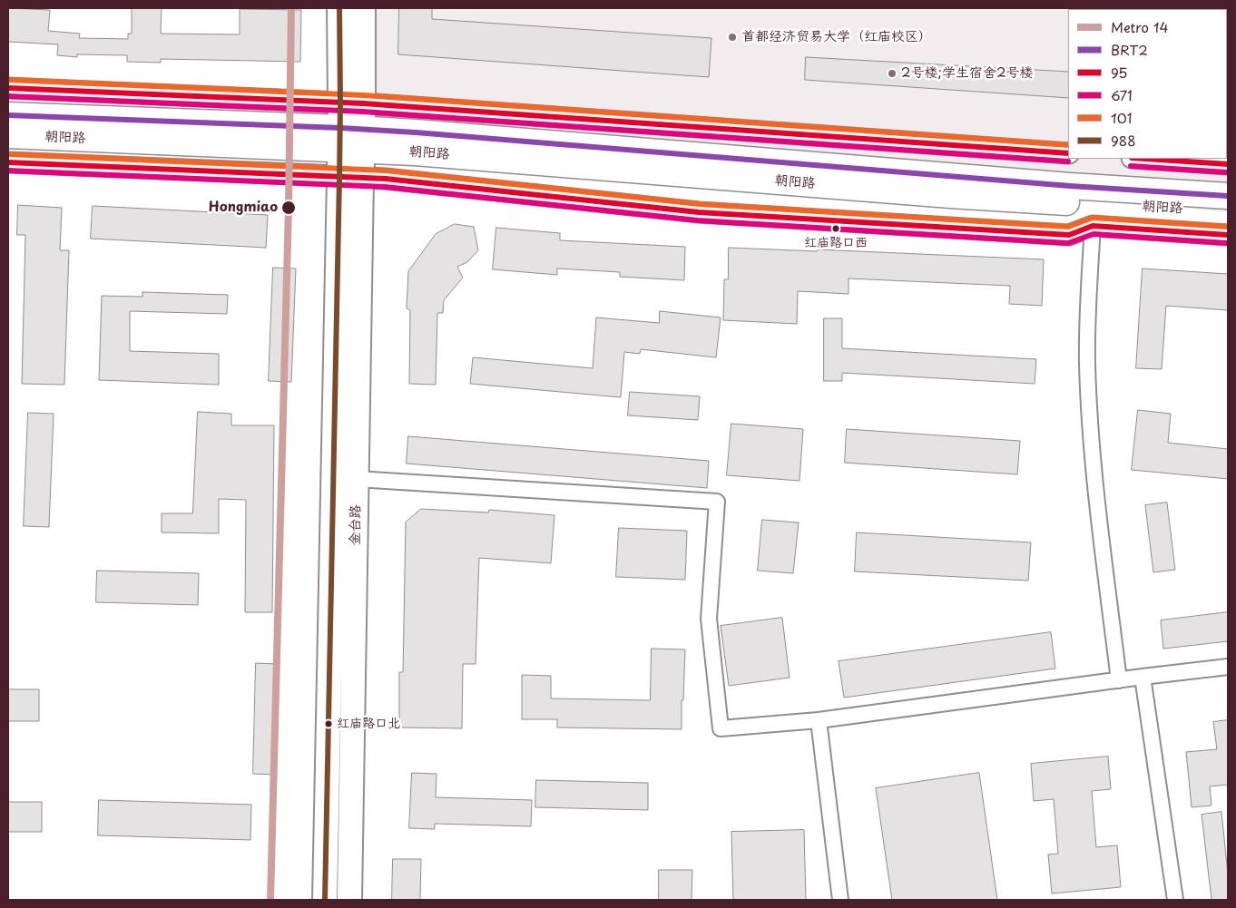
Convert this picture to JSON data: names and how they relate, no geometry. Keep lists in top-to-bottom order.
{
  "streets": {
    "highway": ["朝阳路"],
    "main road": ["金台路"]
  },
  "places": [
    "首都经济贸易大学（红庙校区）",
    "2号楼;学生宿舍2号楼",
    "Hongmiao",
    "红庙路口西",
    "红庙路口北"
  ],
  "lines": [
    "metro line 14",
    "transit line 988",
    "transit line 101",
    "transit line 95",
    "transit line 671",
    "transit line BRT2"
  ],
  "legend": [
    "Metro 14",
    "BRT2",
    "95",
    "671",
    "101",
    "988"
  ]
}
